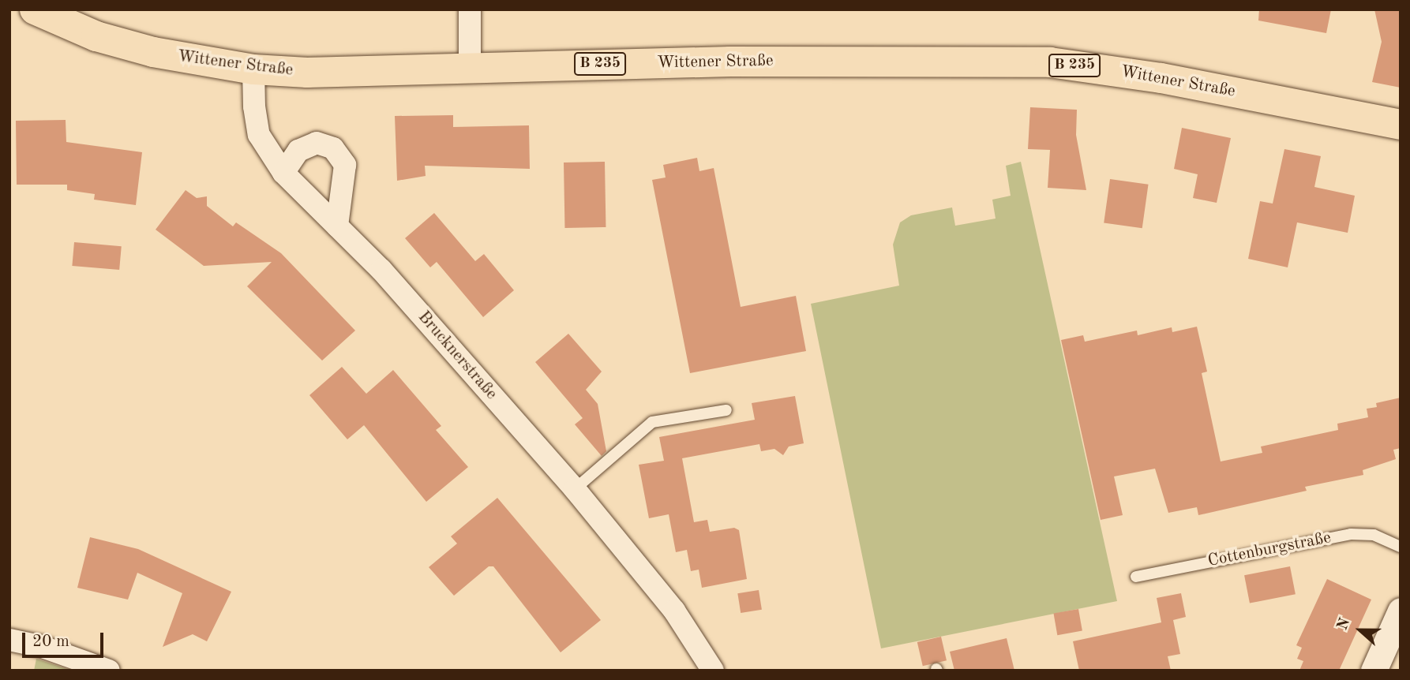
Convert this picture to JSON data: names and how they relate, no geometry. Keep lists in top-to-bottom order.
{
  "streets": {
    "main road": ["Wittener Straße", "B 235"],
    "street": ["Brucknerstraße"],
    "lane": ["Cottenburgstraße"]
  },
  "crossings": [
    ["Wittener Straße", "Brucknerstraße"]
  ],
  "scale_bar": "20 m",
  "north": "left"
}
